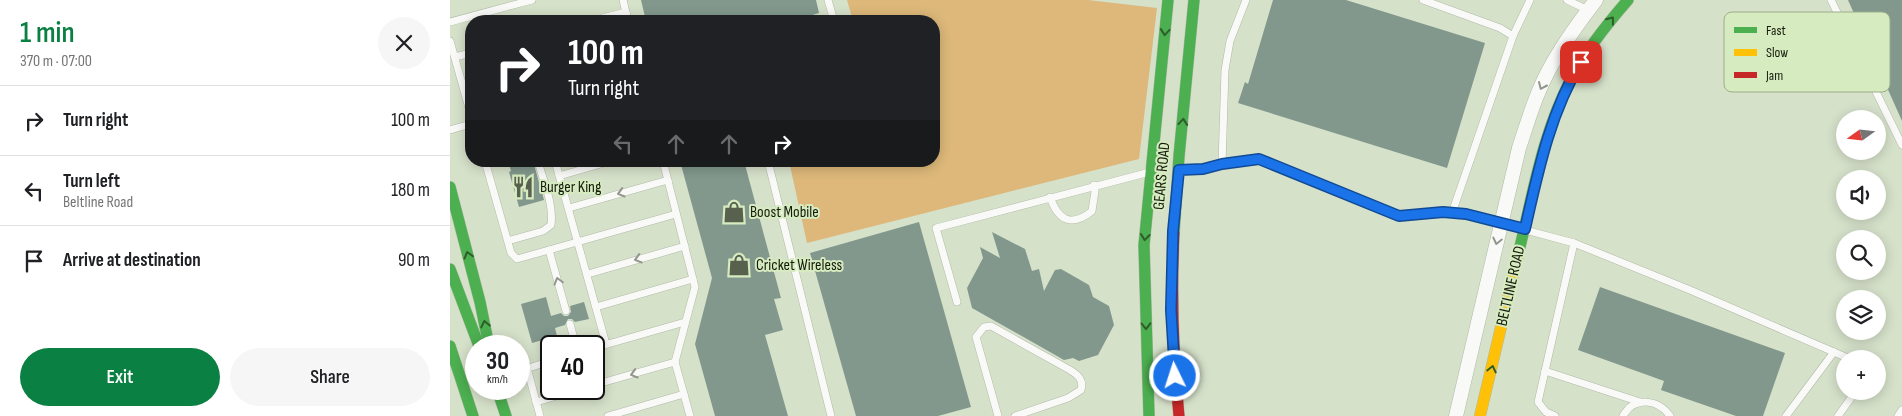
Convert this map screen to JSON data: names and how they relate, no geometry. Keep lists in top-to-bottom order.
{
  "streets": {
    "street": ["GEARS ROAD", "BELTLINE ROAD"]
  },
  "places": {
    "restaurant": ["Burger King"],
    "shop": ["Boost Mobile", "Cricket Wireless"]
  },
  "legend": ["Fast", "Slow", "Jam"],
  "north": "left",
  "page": {
    "heading": ["1 min", "370 m · 07:00"],
    "turn": ["100 m", "Turn right"],
    "list": [
      {
        "name": "Turn right",
        "value": "100 m"
      },
      {
        "name": "Turn left",
        "note": "Beltline Road",
        "value": "180 m"
      },
      {
        "name": "Arrive at destination",
        "value": "90 m"
      }
    ],
    "map_buttons": "+",
    "speed": "30 km/h",
    "limit": "40",
    "buttons": ["Exit", "Share"]
  }
}
